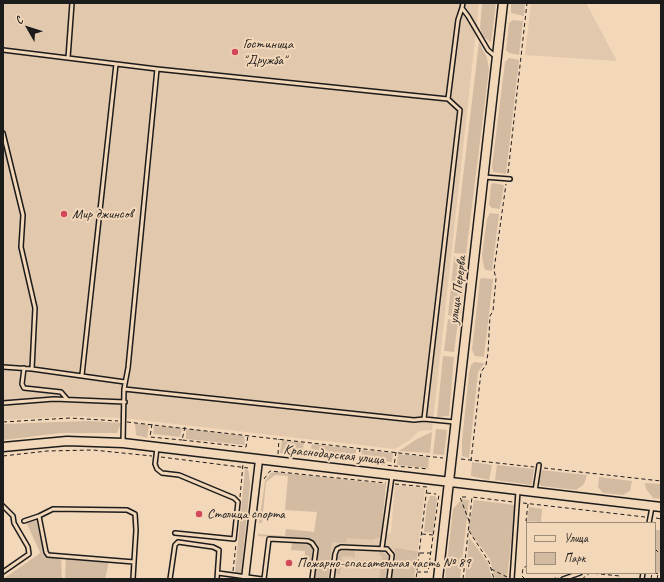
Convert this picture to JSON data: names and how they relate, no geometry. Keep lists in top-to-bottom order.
{
  "streets": {
    "street": ["улица Перерва", "Краснодарская улица"]
  },
  "crossings": [
    ["улица Перерва", "Краснодарская улица"]
  ],
  "places": [
    "Гостиница \"Дружба\"",
    "Мир джинсов",
    "Столица спорта",
    "Пожарно-спасательная часть № 89"
  ],
  "legend": ["Улица", "Парк"],
  "north": "top left"
}
